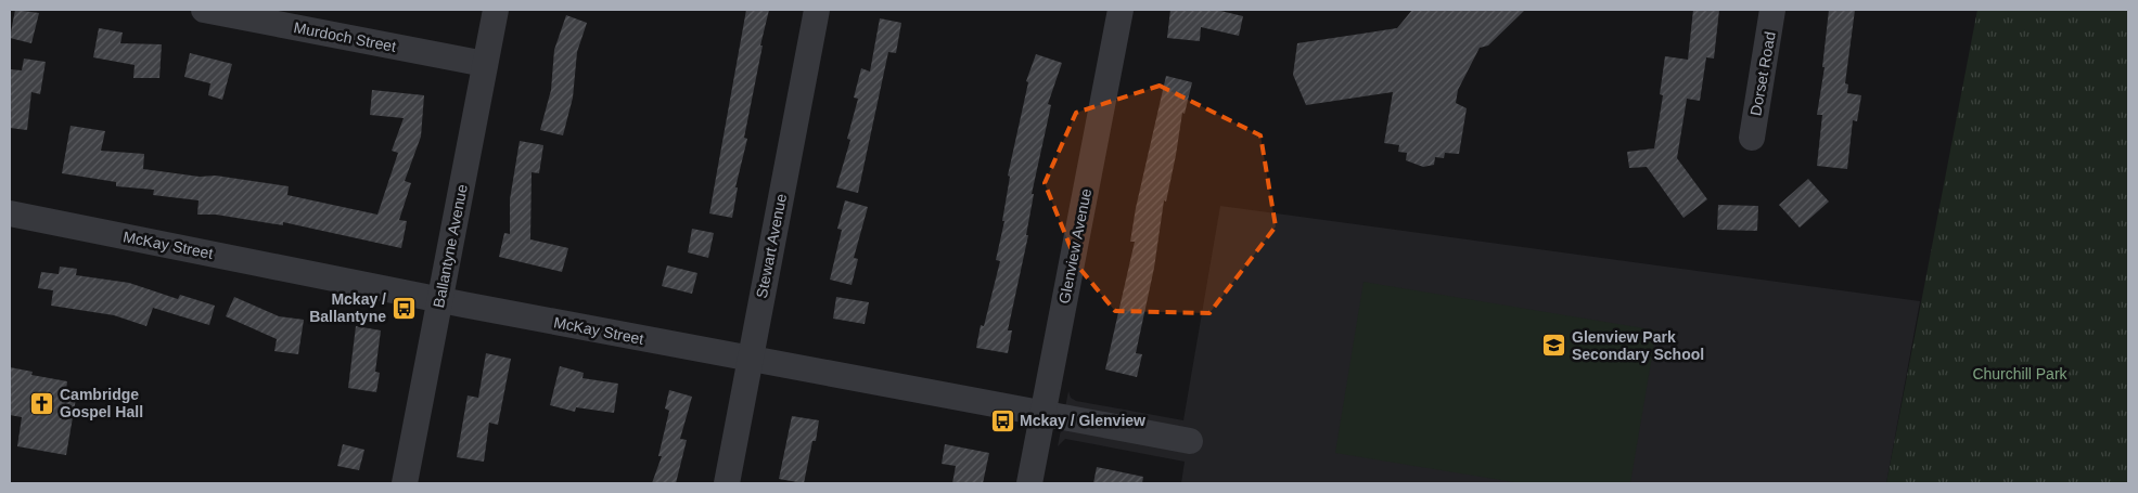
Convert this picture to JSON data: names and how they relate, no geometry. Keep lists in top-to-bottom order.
{
  "streets": {
    "street": [
      "Murdoch Street",
      "Dorset Road",
      "McKay Street",
      "Ballantyne Avenue",
      "Stewart Avenue",
      "Glenview Avenue"
    ]
  },
  "crossings": [
    ["Murdoch Street", "Ballantyne Avenue"],
    ["McKay Street", "Ballantyne Avenue"],
    ["McKay Street", "Stewart Avenue"],
    ["McKay Street", "Glenview Avenue"]
  ],
  "parks": ["Churchill Park"],
  "places": {
    "bus stop": ["Mckay / Ballantyne", "Mckay / Glenview"],
    "school or university": ["Glenview Park Secondary School"],
    "church": ["Cambridge Gospel Hall"]
  }
}
